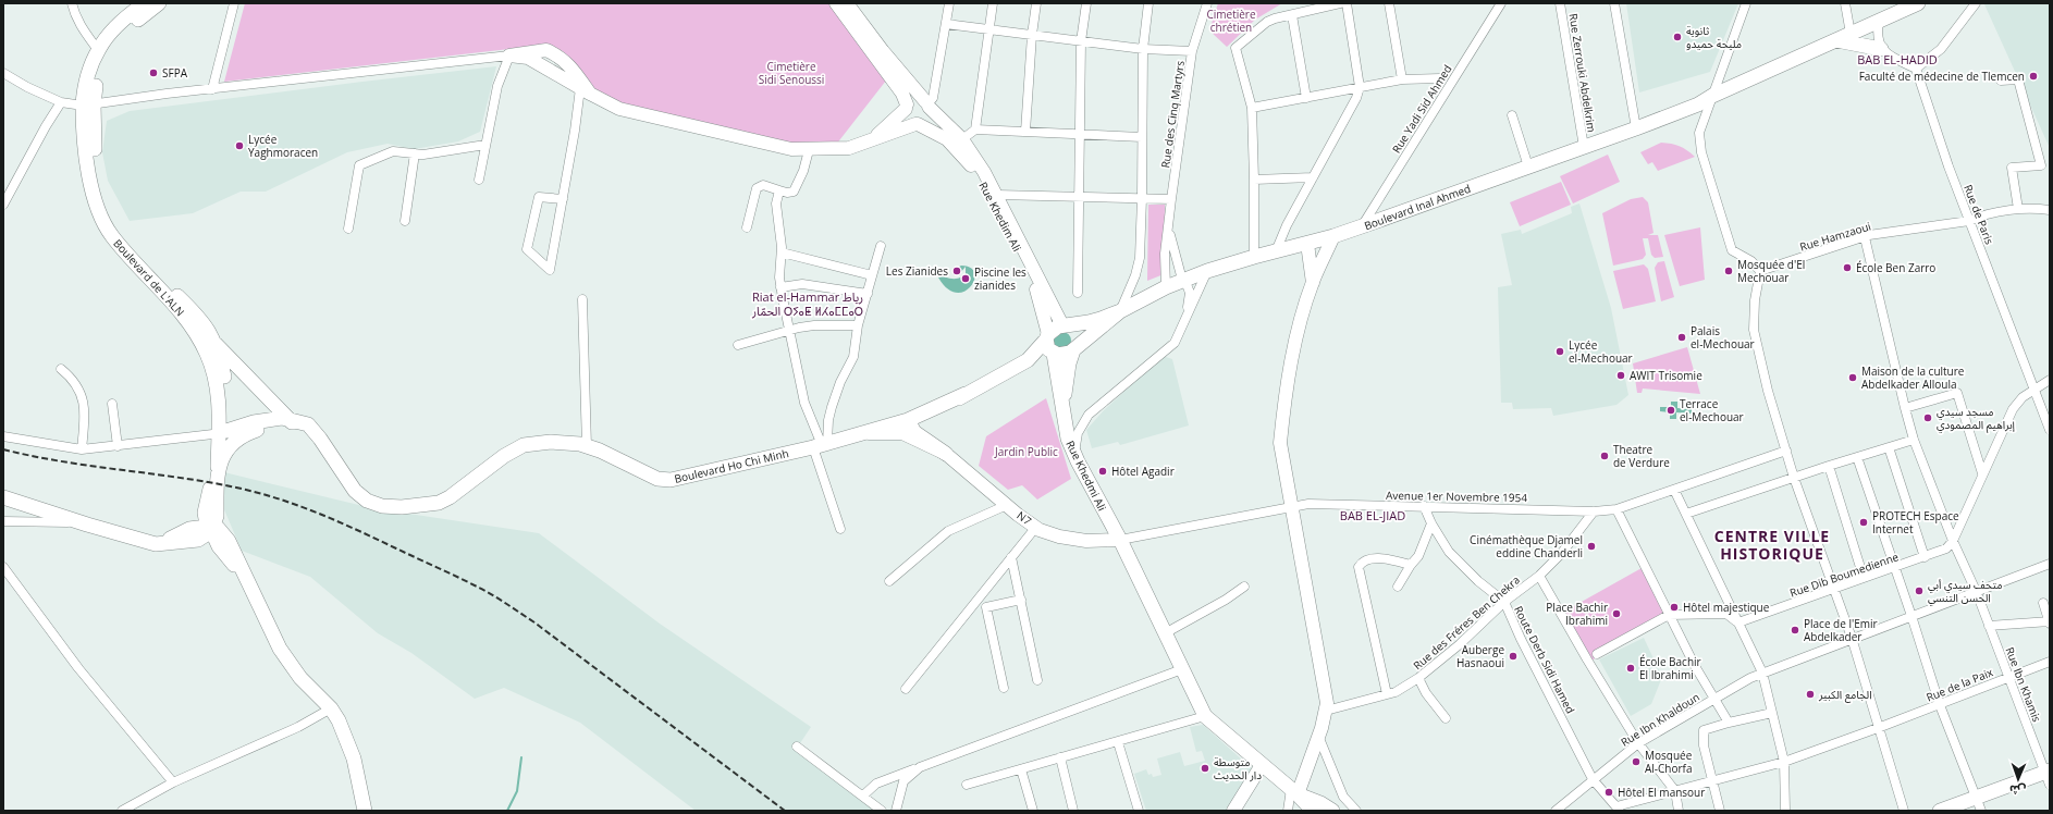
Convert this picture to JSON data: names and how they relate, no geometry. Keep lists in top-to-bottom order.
{
  "streets": {
    "main road": [
      "Boulevard Inal Ahmed",
      "Rue Khedim Ali",
      "Boulevard de L'ALN",
      "Boulevard Ho Chi Minh",
      "Rue Khedmi Ali",
      "N7"
    ],
    "street": [
      "Rue Zerrouki Abdelkrim",
      "Rue Yadi Sid Ahmed",
      "Rue des Cinq Martyrs",
      "Rue de Paris",
      "Rue Hamzaoui",
      "Avenue 1er Novembre 1954",
      "Rue Dib Boumedienne",
      "Rue des Fréres Ben Chekra",
      "Route Derb Sidi Hamed",
      "Rue de la Paix",
      "Rue Ibn Khamis",
      "Rue Ibn Khaldoun"
    ]
  },
  "crossings": [
    ["Rue Zerrouki Abdelkrim", "Boulevard Inal Ahmed"],
    ["Rue Yadi Sid Ahmed", "Boulevard Inal Ahmed"],
    ["Rue de Paris", "Rue Hamzaoui"],
    ["Rue Khedim Ali", "Rue Khedmi Ali"],
    ["Boulevard Ho Chi Minh", "N7"],
    ["Rue Khedmi Ali", "Avenue 1er Novembre 1954"],
    ["Rue Khedmi Ali", "N7"],
    ["Avenue 1er Novembre 1954", "N7"],
    ["Avenue 1er Novembre 1954", "Rue des Fréres Ben Chekra"],
    ["Avenue 1er Novembre 1954", "Route Derb Sidi Hamed"],
    ["Rue des Fréres Ben Chekra", "Route Derb Sidi Hamed"],
    ["Route Derb Sidi Hamed", "Rue de la Paix"],
    ["Route Derb Sidi Hamed", "Rue Ibn Khaldoun"],
    ["Rue de la Paix", "Rue Ibn Khamis"]
  ],
  "districts": [
    "BAB EL-HADID",
    "Riat el-Hammar رياط الحمّار ⵔⵢⴰⵟ ⵍⵃⴰⵎⵎⴰⵔ",
    "BAB EL-JIAD",
    "CENTRE VILLE HISTORIQUE"
  ],
  "parks": ["Cimetière chrétien", "Cimetière Sidi Senoussi", "Jardin Public"],
  "places": [
    "ثانوية مليحة حميدو",
    "SFPA",
    "Faculté de médecine de Tlemcen",
    "Lycée Yaghmoracen",
    "École Ben Zarro",
    "Les Zianides",
    "Mosquée d'El Mechouar",
    "Piscine les zianides",
    "Palais el-Mechouar",
    "Lycée el-Mechouar",
    "AWIT Trisomie",
    "Maison de la culture Abdelkader Alloula",
    "Terrace el-Mechouar",
    "مسجد سيدي إبراهيم المصمودي",
    "Theatre de Verdure",
    "Hôtel Agadir",
    "PROTECH Espace Internet",
    "Cinémathèque Djamel eddine Chanderli",
    "متحف سيدي أبي الحسن التنسي",
    "Hôtel majestique",
    "Place Bachir Ibrahimi",
    "Place de l'Emir Abdelkader",
    "Auberge Hasnaoui",
    "École Bachir El Ibrahimi",
    "الجامع الكبير",
    "Mosquée Al-Chorfa",
    "متوسطة دار الحديث",
    "Hôtel El mansour"
  ],
  "north": "bottom"
}
